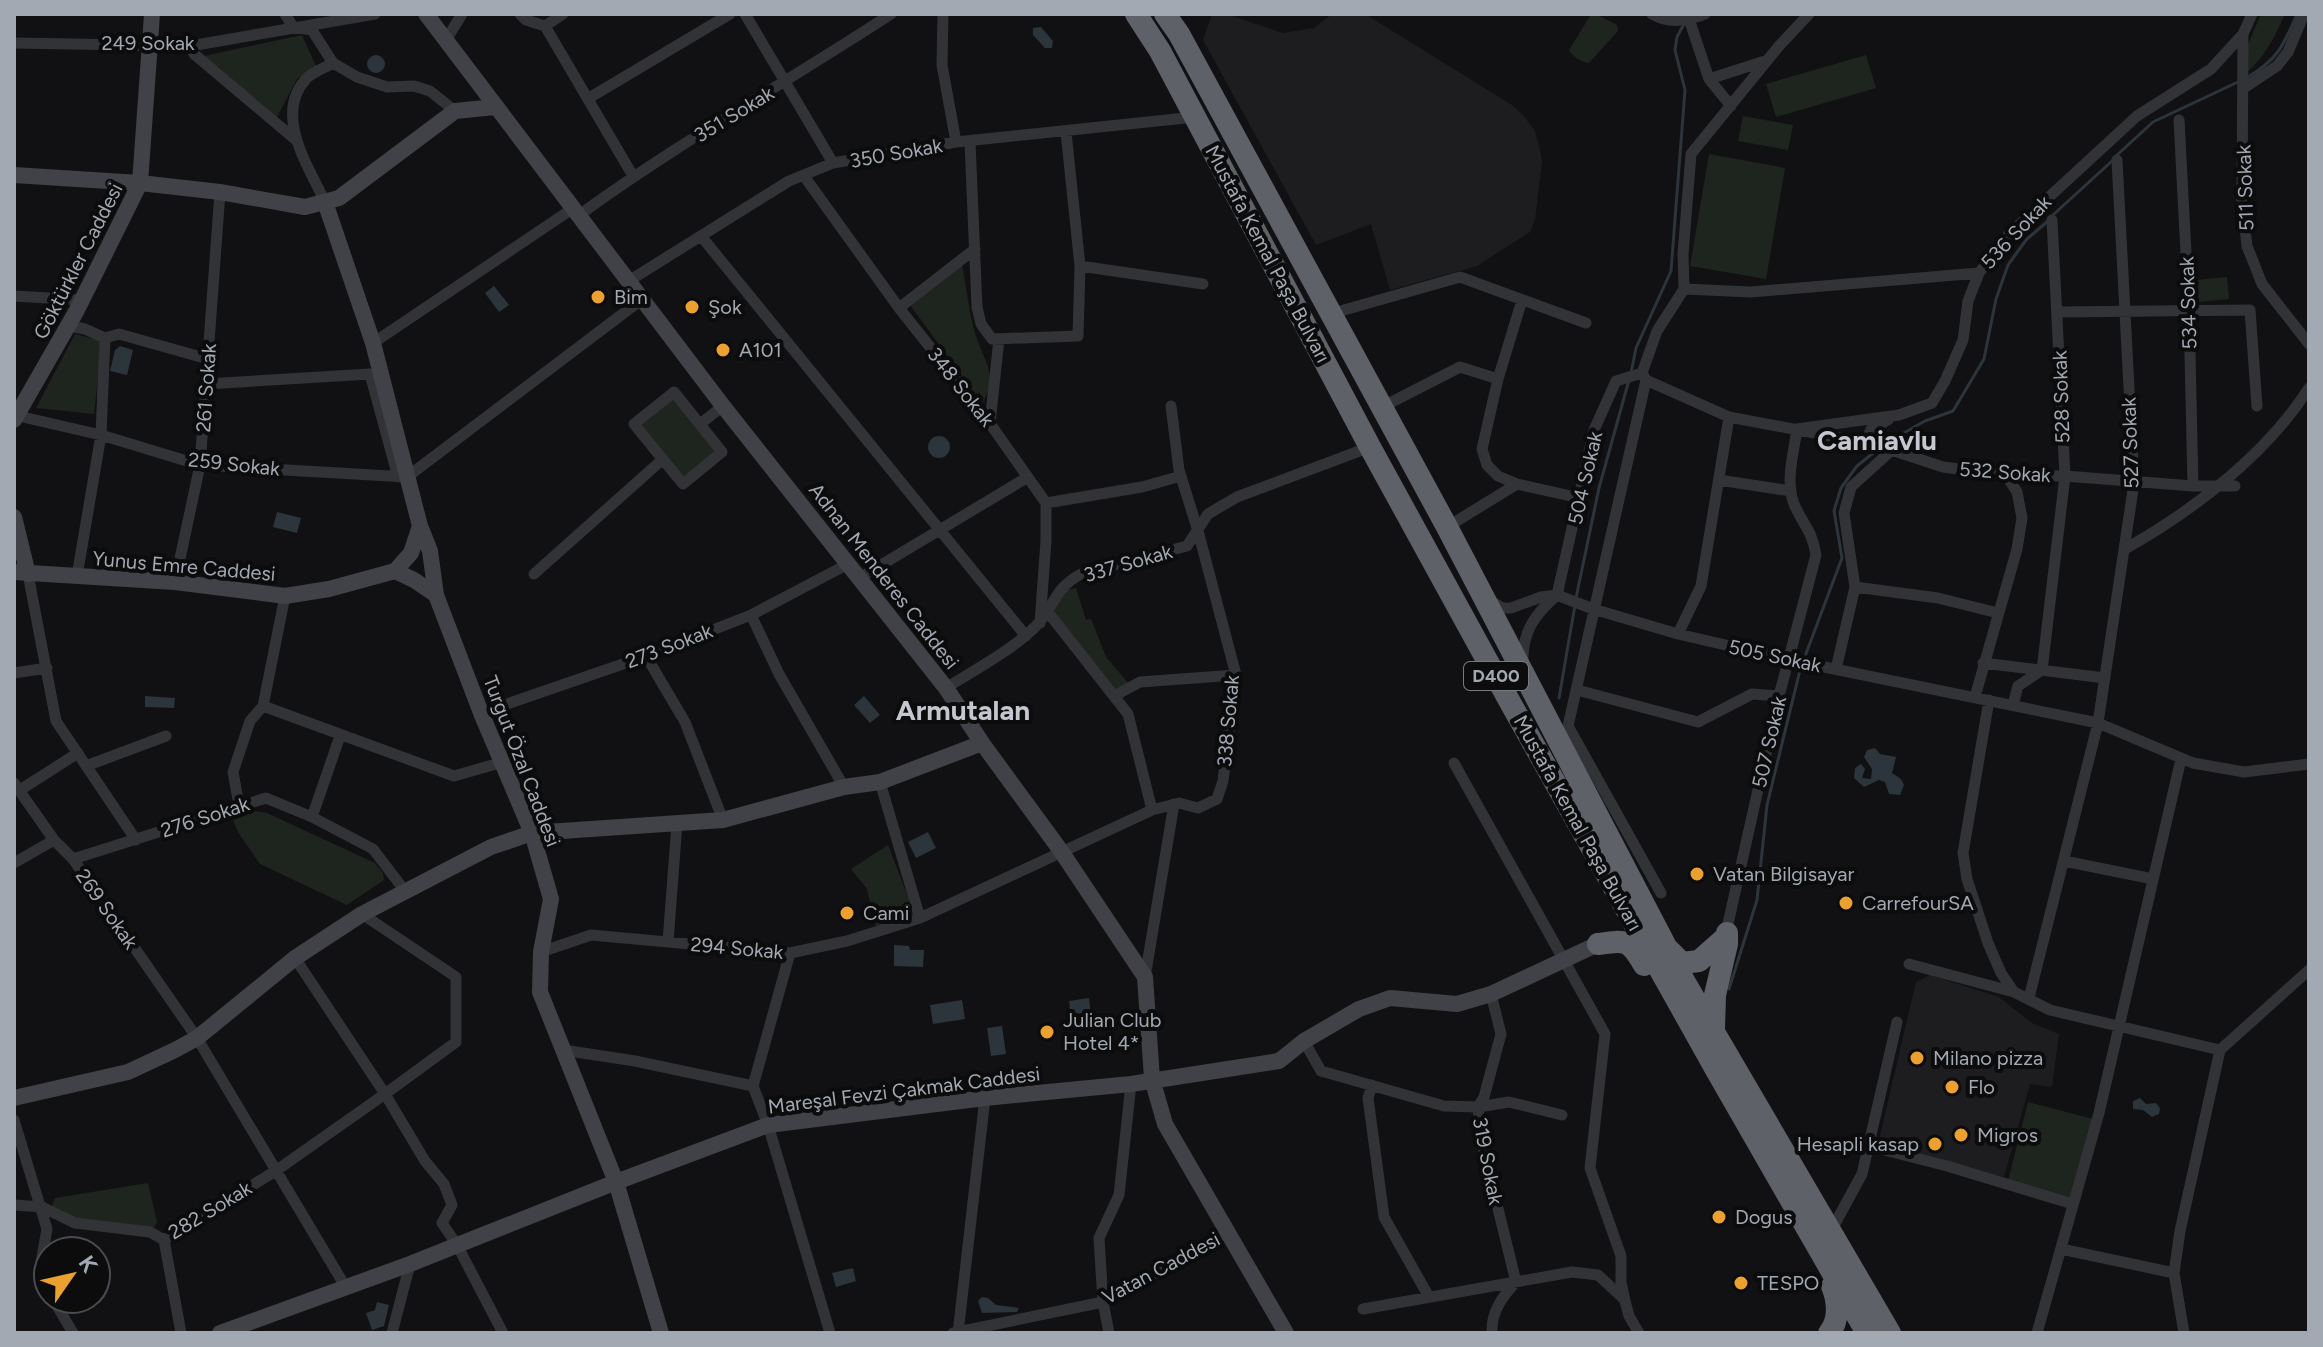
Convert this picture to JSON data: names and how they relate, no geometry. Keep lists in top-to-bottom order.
{
  "streets": {
    "highway": ["Mustafa Kemal Paşa Bulvarı", "D400"],
    "street": [
      "249 Sokak",
      "351 Sokak",
      "350 Sokak",
      "511 Sokak",
      "536 Sokak",
      "Göktürkler Caddesi",
      "534 Sokak",
      "348 Sokak",
      "261 Sokak",
      "528 Sokak",
      "527 Sokak",
      "259 Sokak",
      "532 Sokak",
      "504 Sokak",
      "337 Sokak",
      "Yunus Emre Caddesi",
      "Adnan Menderes Caddesi",
      "273 Sokak",
      "505 Sokak",
      "338 Sokak",
      "507 Sokak",
      "Turgut Özal Caddesi",
      "276 Sokak",
      "269 Sokak",
      "294 Sokak",
      "Mareşal Fevzi Çakmak Caddesi",
      "319 Sokak",
      "282 Sokak",
      "Vatan Caddesi"
    ]
  },
  "crossings": [
    ["249 Sokak", "Göktürkler Caddesi"],
    ["351 Sokak", "Adnan Menderes Caddesi"],
    ["351 Sokak", "Turgut Özal Caddesi"],
    ["350 Sokak", "Mustafa Kemal Paşa Bulvarı"],
    ["350 Sokak", "348 Sokak"],
    ["350 Sokak", "Adnan Menderes Caddesi"],
    ["511 Sokak", "536 Sokak"],
    ["Mustafa Kemal Paşa Bulvarı", "337 Sokak"],
    ["Mustafa Kemal Paşa Bulvarı", "507 Sokak"],
    ["Göktürkler Caddesi", "259 Sokak"],
    ["534 Sokak", "532 Sokak"],
    ["348 Sokak", "273 Sokak"],
    ["261 Sokak", "259 Sokak"],
    ["261 Sokak", "Yunus Emre Caddesi"],
    ["528 Sokak", "532 Sokak"],
    ["527 Sokak", "532 Sokak"],
    ["527 Sokak", "505 Sokak"],
    ["259 Sokak", "Turgut Özal Caddesi"],
    ["532 Sokak", "504 Sokak"],
    ["504 Sokak", "505 Sokak"],
    ["337 Sokak", "Adnan Menderes Caddesi"],
    ["337 Sokak", "338 Sokak"],
    ["Adnan Menderes Caddesi", "273 Sokak"],
    ["Adnan Menderes Caddesi", "338 Sokak"],
    ["Adnan Menderes Caddesi", "294 Sokak"],
    ["Adnan Menderes Caddesi", "Mareşal Fevzi Çakmak Caddesi"],
    ["Adnan Menderes Caddesi", "Vatan Caddesi"],
    ["273 Sokak", "Turgut Özal Caddesi"],
    ["505 Sokak", "507 Sokak"],
    ["338 Sokak", "294 Sokak"],
    ["Turgut Özal Caddesi", "294 Sokak"],
    ["Turgut Özal Caddesi", "Mareşal Fevzi Çakmak Caddesi"],
    ["276 Sokak", "269 Sokak"],
    ["269 Sokak", "Mareşal Fevzi Çakmak Caddesi"],
    ["269 Sokak", "282 Sokak"],
    ["Mareşal Fevzi Çakmak Caddesi", "319 Sokak"]
  ],
  "districts": ["Camiavlu", "Armutalan"],
  "places": [
    "Bim",
    "Şok",
    "A101",
    "Vatan Bilgisayar",
    "CarrefourSA",
    "Cami",
    "Julian Club Hotel 4*",
    "Milano pizza",
    "Flo",
    "Migros",
    "Hesapli kasap",
    "Dogus",
    "TESPO"
  ],
  "north": "top right"
}
